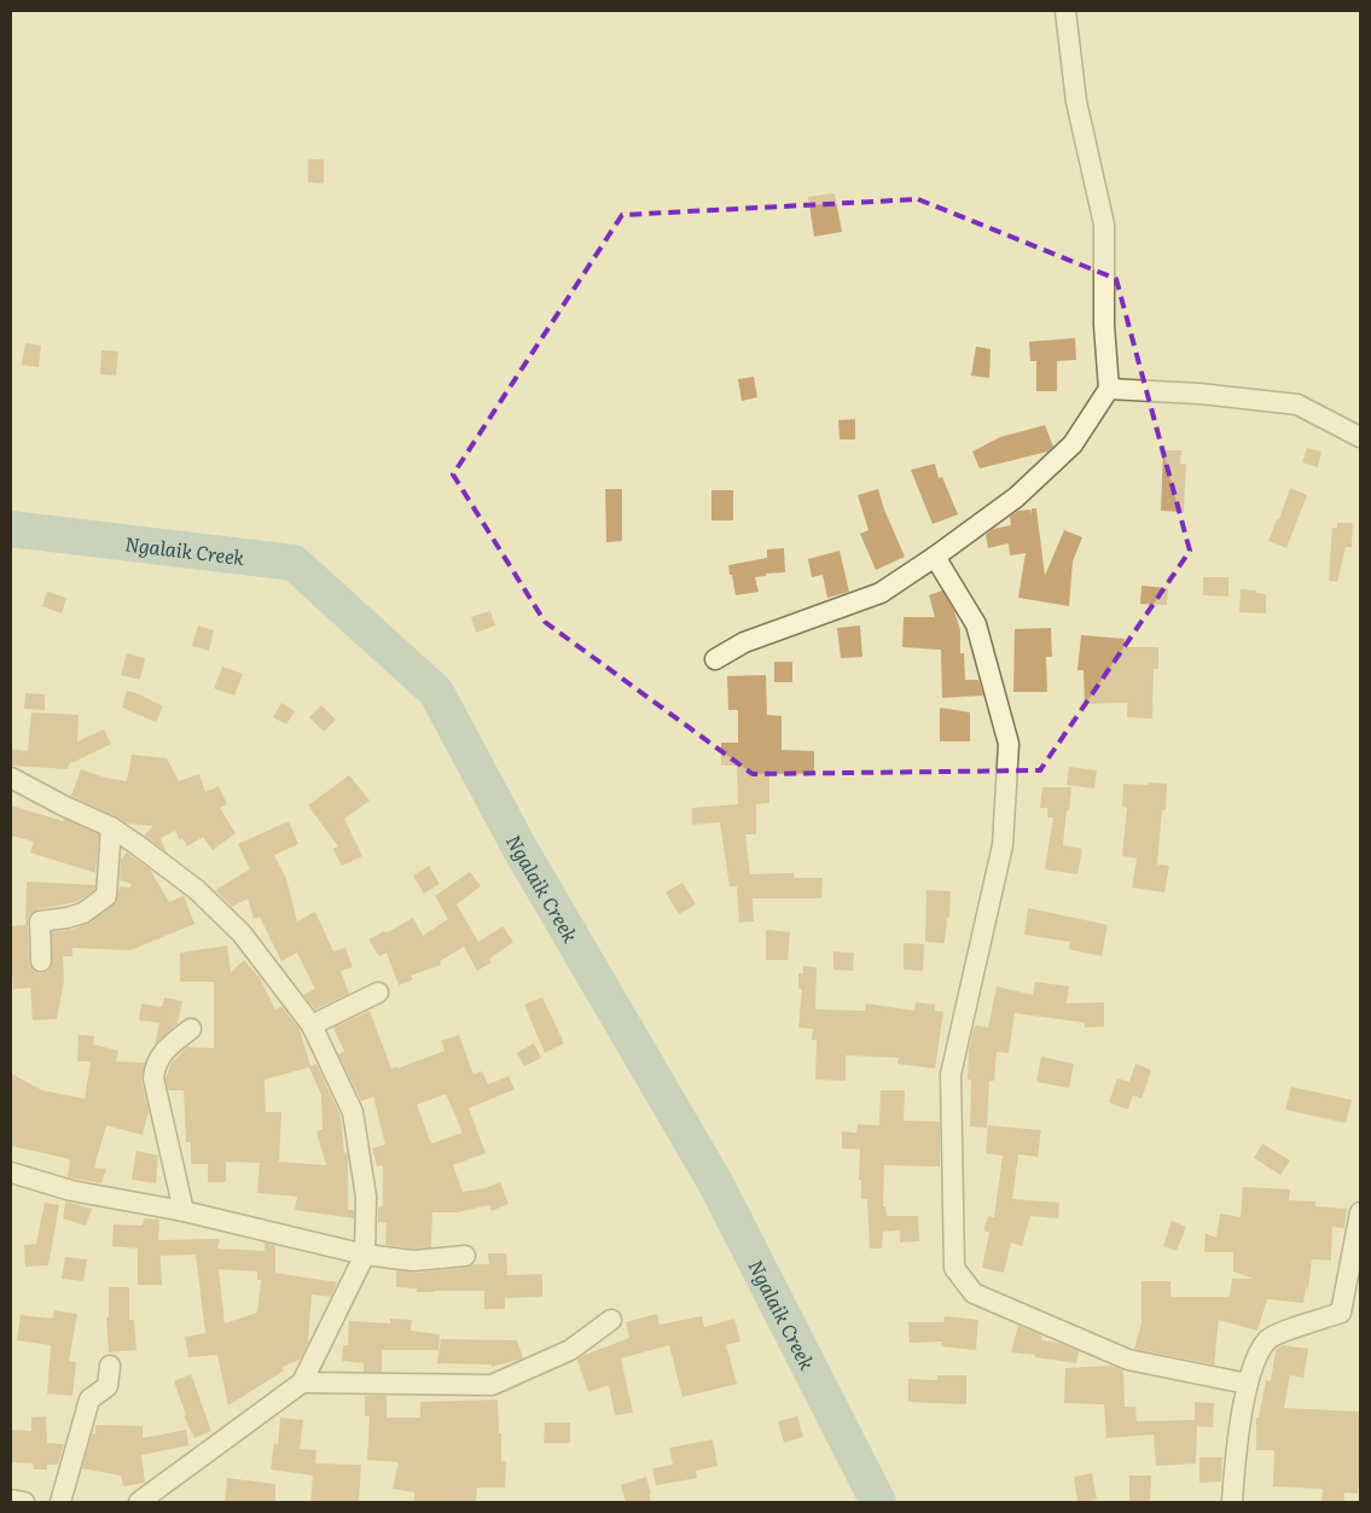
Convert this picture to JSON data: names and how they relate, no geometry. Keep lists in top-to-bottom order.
{
  "water": ["Ngalaik Creek"]
}
